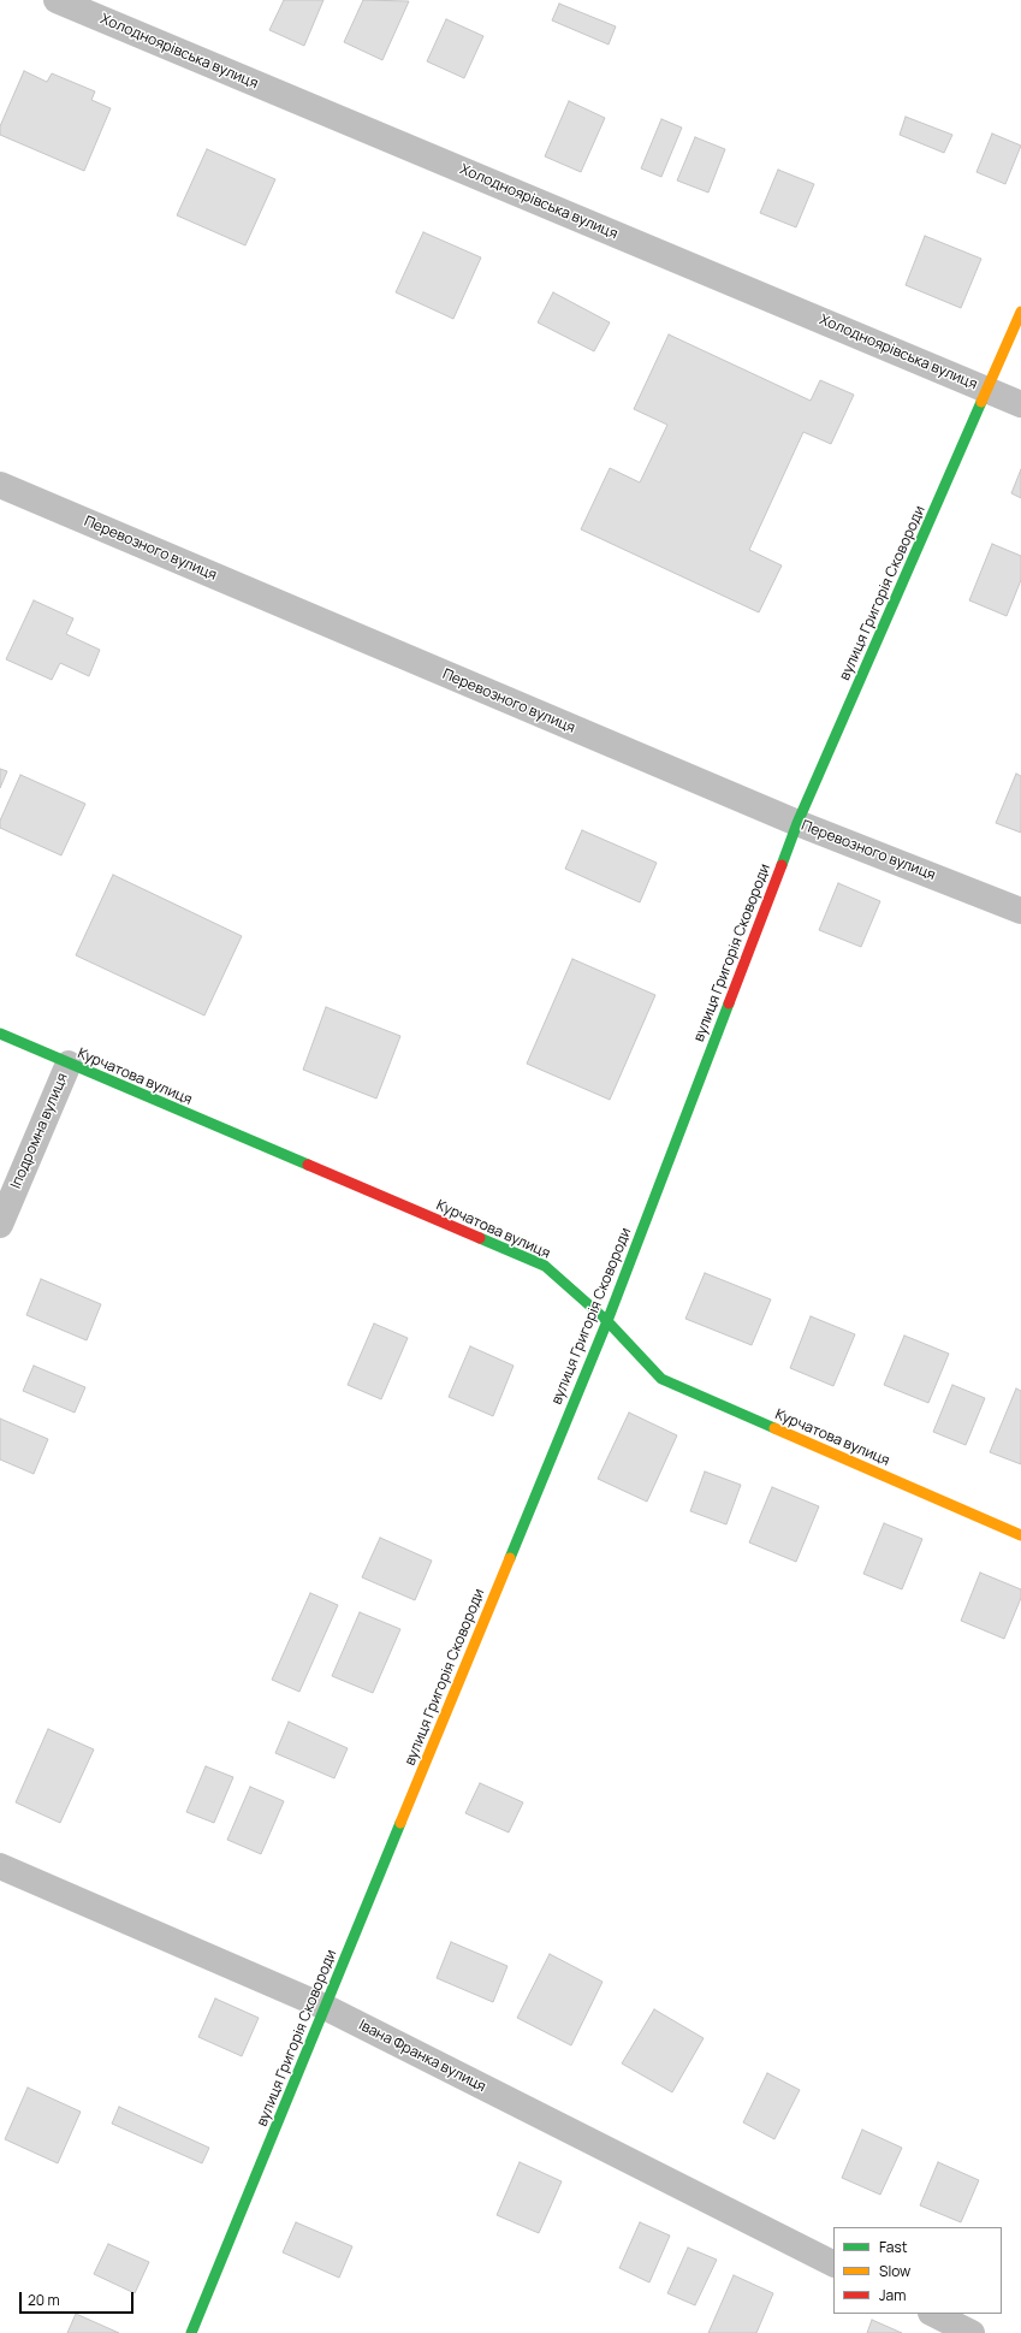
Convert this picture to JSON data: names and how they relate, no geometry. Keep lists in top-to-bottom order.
{
  "streets": {
    "street": [
      "Холодноярівська вулиця",
      "Перевозного вулиця",
      "вулиця Григорія Сковороди",
      "Курчатова вулиця",
      "Іподромна вулиця",
      "Івана Франка вулиця"
    ]
  },
  "crossings": [
    ["Холодноярівська вулиця", "вулиця Григорія Сковороди"],
    ["Перевозного вулиця", "вулиця Григорія Сковороди"],
    ["вулиця Григорія Сковороди", "Курчатова вулиця"],
    ["вулиця Григорія Сковороди", "Івана Франка вулиця"],
    ["Курчатова вулиця", "Іподромна вулиця"]
  ],
  "legend": ["Fast", "Slow", "Jam"],
  "scale_bar": "20 m"
}
